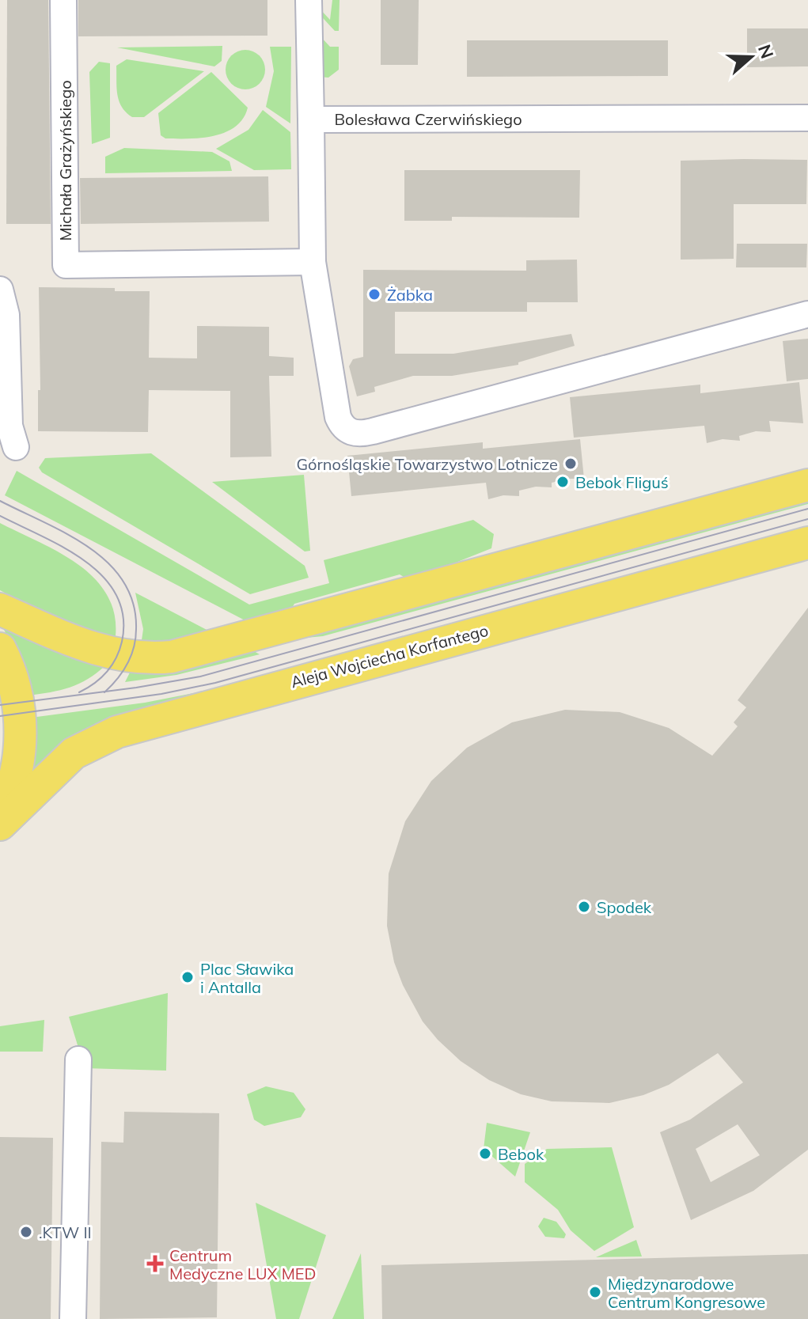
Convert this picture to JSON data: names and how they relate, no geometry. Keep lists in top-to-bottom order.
{
  "streets": {
    "main road": ["Aleja Wojciecha Korfantego"],
    "street": ["Bolesława Czerwińskiego", "Michała Grażyńskiego"]
  },
  "crossings": [
    ["Bolesława Czerwińskiego", "Michała Grażyńskiego"]
  ],
  "places": {
    "other": [
      "Żabka",
      "Górnośląskie Towarzystwo Lotnicze",
      "Bebok Fliguś",
      "Spodek",
      "Plac Sławika i Antalla",
      "Bebok",
      ".KTW II",
      "Międzynarodowe Centrum Kongresowe"
    ],
    "health": ["Centrum Medyczne LUX MED"]
  },
  "north": "right"
}
